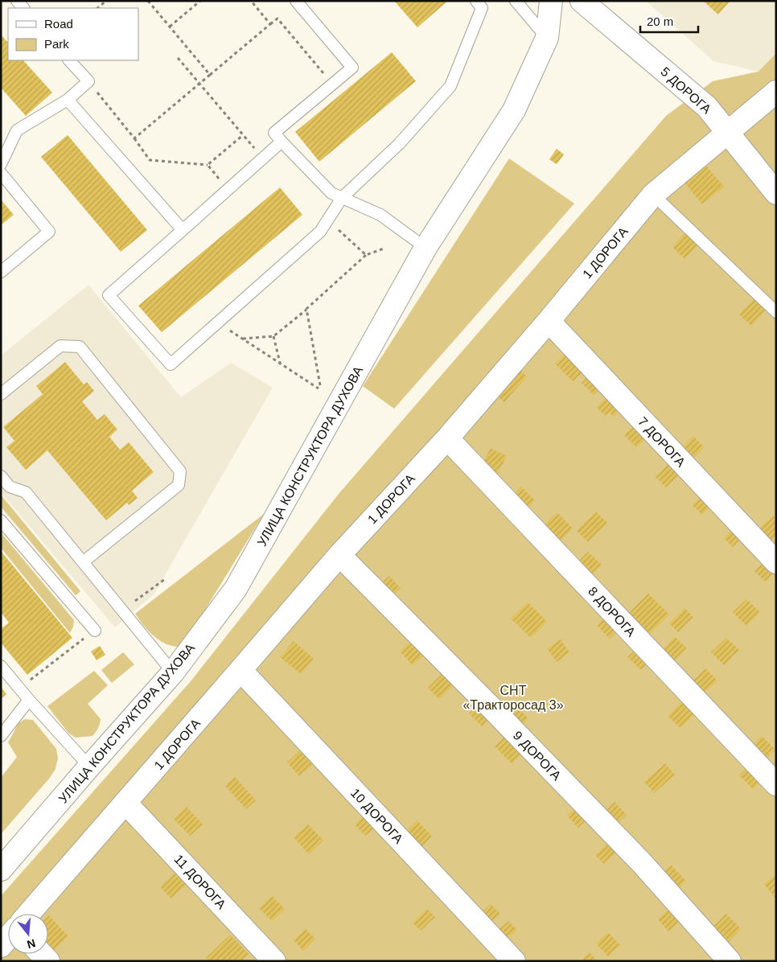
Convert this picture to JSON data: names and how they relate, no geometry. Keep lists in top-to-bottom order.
{
  "streets": {
    "street": [
      "5 ДОРОГА",
      "1 ДОРОГА",
      "7 ДОРОГА",
      "УЛИЦА КОНСТРУКТОРА ДУХОВА",
      "8 ДОРОГА",
      "9 ДОРОГА",
      "10 ДОРОГА",
      "11 ДОРОГА"
    ]
  },
  "crossings": [
    ["5 ДОРОГА", "1 ДОРОГА"],
    ["1 ДОРОГА", "7 ДОРОГА"],
    ["1 ДОРОГА", "8 ДОРОГА"],
    ["1 ДОРОГА", "9 ДОРОГА"],
    ["1 ДОРОГА", "10 ДОРОГА"],
    ["1 ДОРОГА", "11 ДОРОГА"]
  ],
  "parks": ["СНТ «Тракторосад 3»"],
  "legend": ["Road", "Park"],
  "scale_bar": "20 m",
  "north": "bottom"
}
